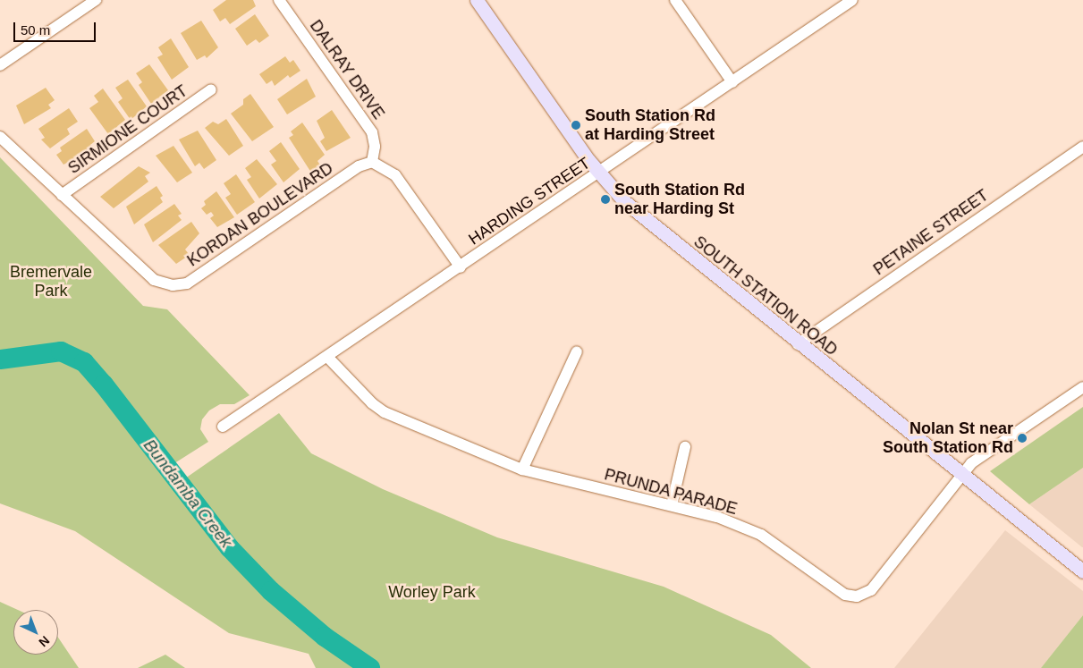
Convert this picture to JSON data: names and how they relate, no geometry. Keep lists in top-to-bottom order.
{
  "streets": {
    "main road": ["SOUTH STATION ROAD"],
    "street": [
      "DALRAY DRIVE",
      "SIRMIONE COURT",
      "HARDING STREET",
      "KORDAN BOULEVARD",
      "PETAINE STREET",
      "PRUNDA PARADE"
    ]
  },
  "crossings": [
    ["DALRAY DRIVE", "KORDAN BOULEVARD"],
    ["SIRMIONE COURT", "KORDAN BOULEVARD"],
    ["HARDING STREET", "SOUTH STATION ROAD"],
    ["HARDING STREET", "PRUNDA PARADE"],
    ["PETAINE STREET", "SOUTH STATION ROAD"],
    ["SOUTH STATION ROAD", "PRUNDA PARADE"]
  ],
  "water": ["Bundamba Creek"],
  "parks": ["Bremervale Park", "Worley Park"],
  "places": ["South Station Rd at Harding Street", "South Station Rd near Harding St", "Nolan St near South Station Rd"],
  "scale_bar": "50 m",
  "north": "bottom right"
}
